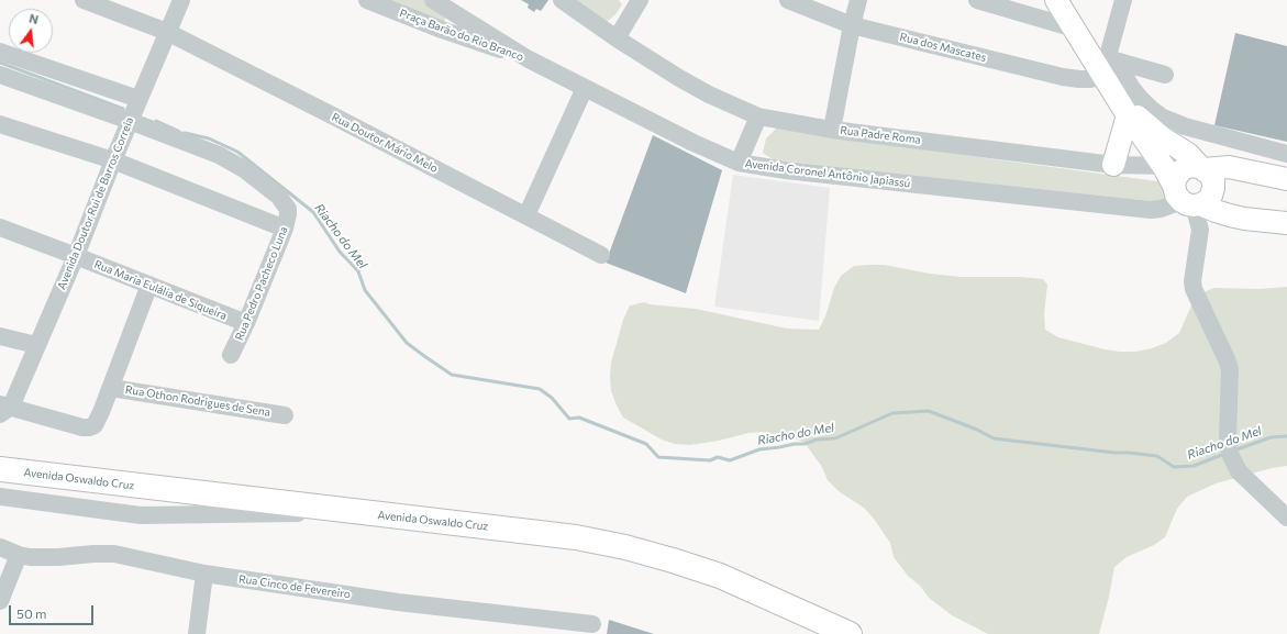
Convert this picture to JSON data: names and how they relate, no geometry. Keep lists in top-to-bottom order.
{
  "streets": {
    "highway": ["Avenida Oswaldo Cruz"],
    "street": [
      "Praça Barão do Rio Branco",
      "Rua dos Mascates",
      "Rua Padre Roma",
      "Rua Doutor Mário Melo",
      "Avenida Coronel Antônio Japiassú",
      "Avenida Doutor Rui de Barros Correia",
      "Rua Pedro Pacheco Luna",
      "Rua Maria Eulália de Siqueira",
      "Rua Othon Rodrigues de Sena",
      "Rua Cinco de Fevereiro"
    ]
  },
  "crossings": [
    ["Praça Barão do Rio Branco", "Avenida Coronel Antônio Japiassú"],
    ["Rua Padre Roma", "Avenida Coronel Antônio Japiassú"],
    ["Rua Doutor Mário Melo", "Avenida Doutor Rui de Barros Correia"],
    ["Avenida Doutor Rui de Barros Correia", "Rua Pedro Pacheco Luna"],
    ["Avenida Doutor Rui de Barros Correia", "Rua Maria Eulália de Siqueira"],
    ["Rua Pedro Pacheco Luna", "Rua Maria Eulália de Siqueira"]
  ],
  "water": ["Riacho do Mel"],
  "scale_bar": "50 m",
  "north": "top"
}
